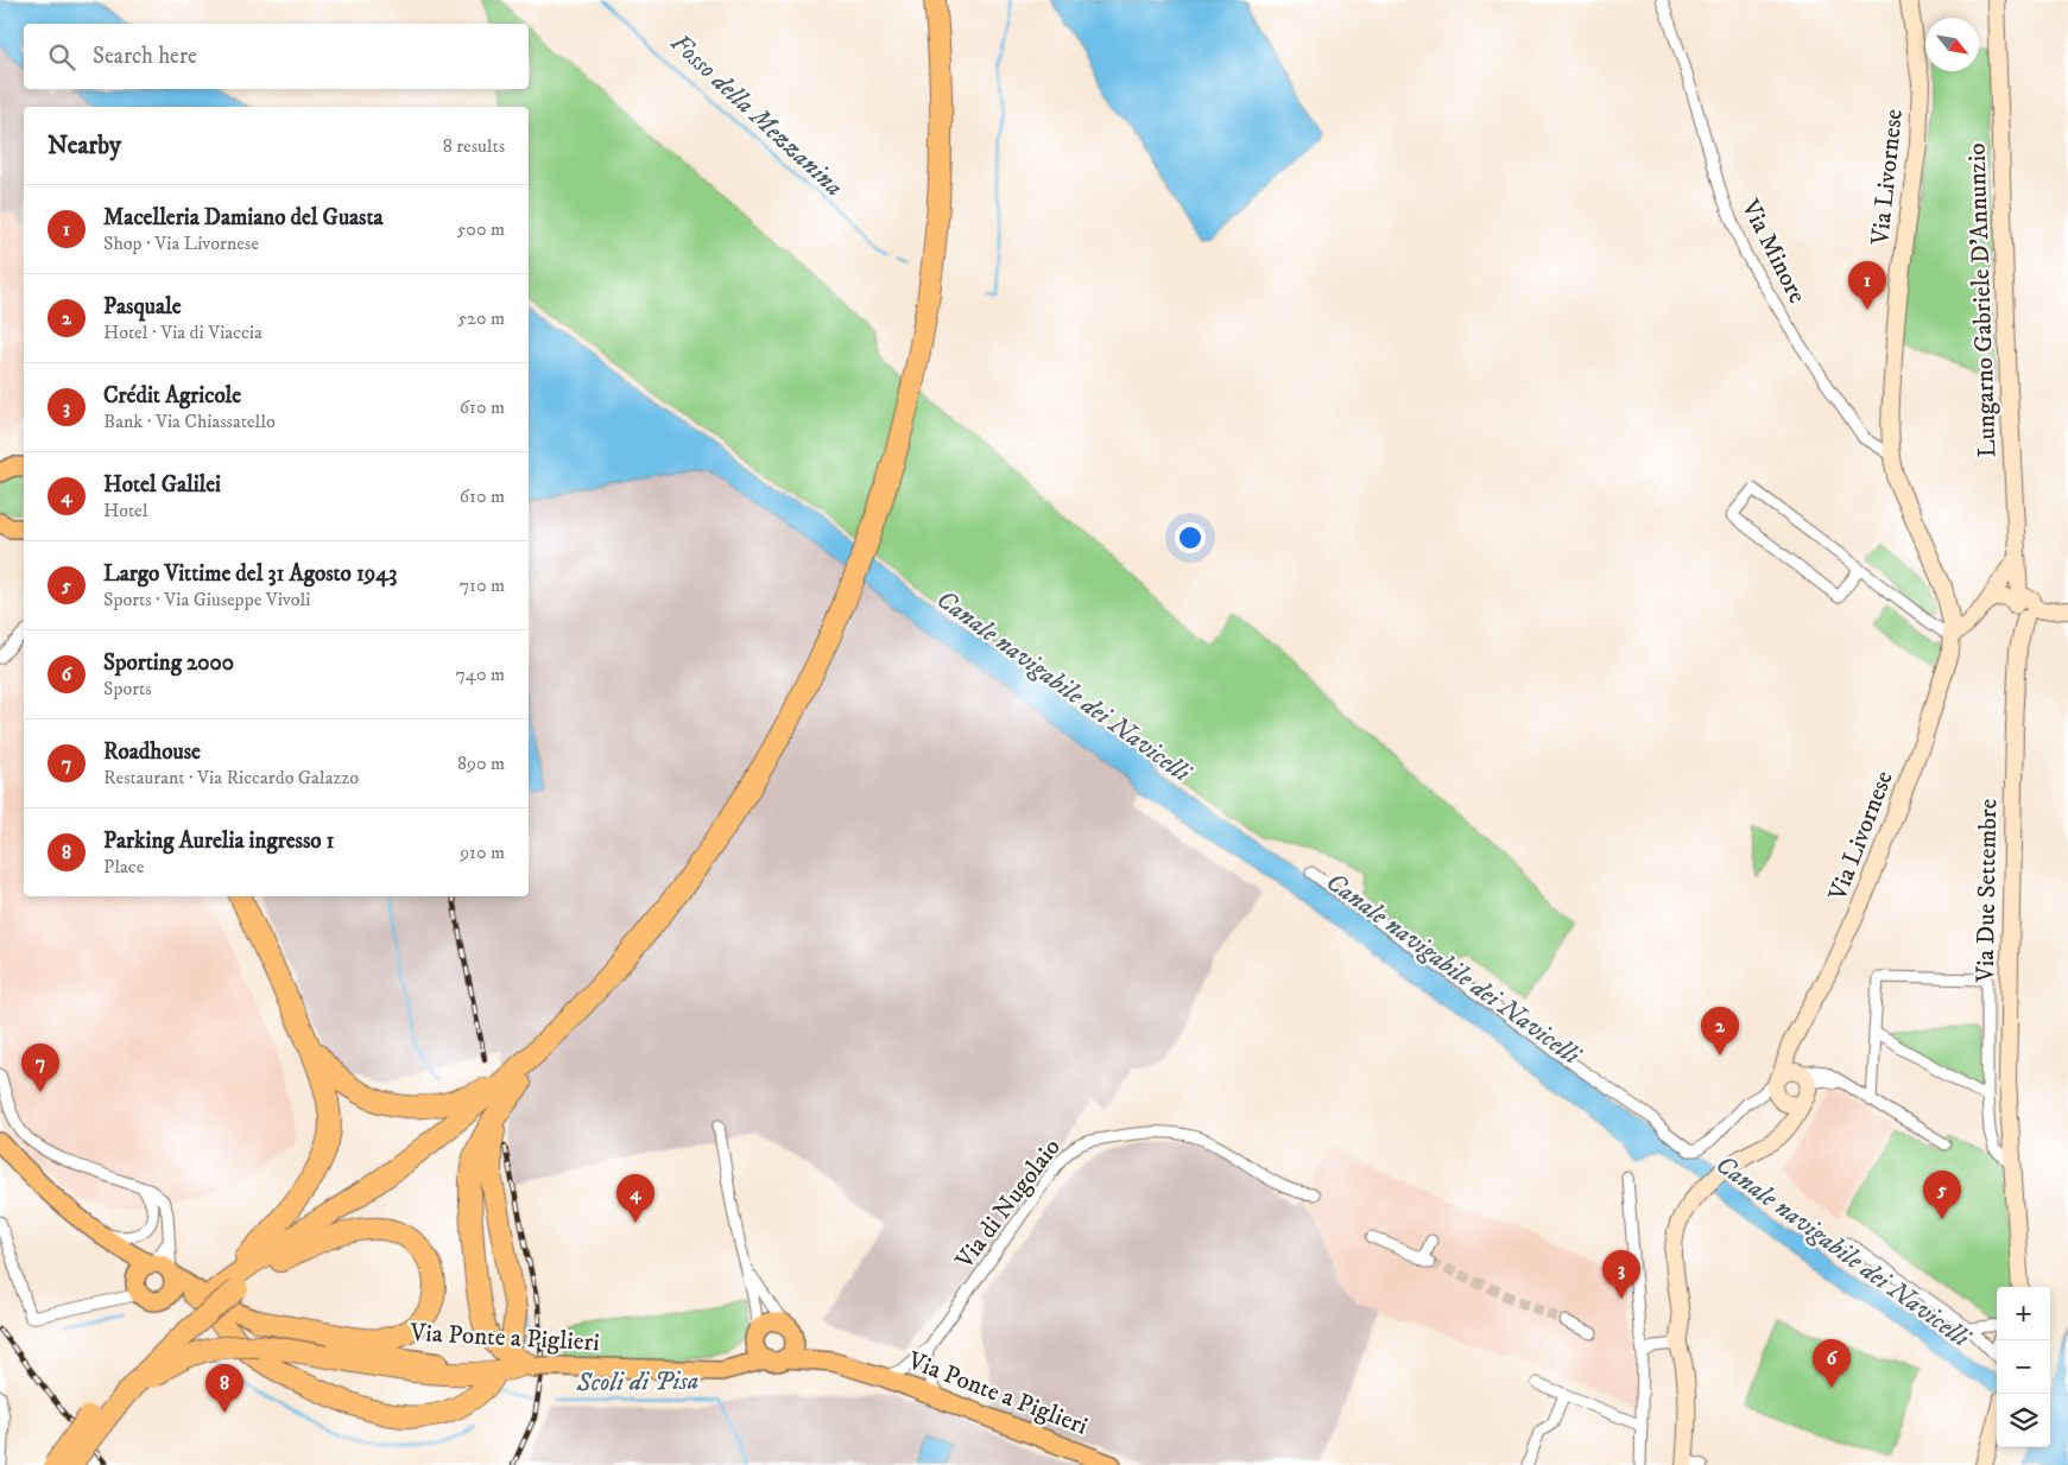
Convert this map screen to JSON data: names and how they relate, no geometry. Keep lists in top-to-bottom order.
{
  "streets": {
    "main road": ["Via Ponte a Piglieri"],
    "street": [
      "Via Livornese",
      "Via Minore",
      "Lungarno Gabriele D'Annunzio",
      "Via Due Settembre",
      "Via di Nugolaio"
    ]
  },
  "crossings": [
    ["Via Livornese", "Via Minore"],
    ["Via di Nugolaio", "Via Ponte a Piglieri"]
  ],
  "water": ["Fosso della Mezzanina", "Canale navigabile dei Navicelli", "Scoli di Pisa"],
  "north": "bottom right",
  "page": {
    "search": "Search here",
    "heading": ["Nearby", "8 results"],
    "list": [
      {
        "mark": "1",
        "name": "Macelleria Damiano del Guasta",
        "note": "Shop · Via Livornese",
        "value": "500 m"
      },
      {
        "mark": "2",
        "name": "Pasquale",
        "note": "Hotel · Via di Viaccia",
        "value": "520 m"
      },
      {
        "mark": "3",
        "name": "Crédit Agricole",
        "note": "Bank · Via Chiassatello",
        "value": "610 m"
      },
      {
        "mark": "4",
        "name": "Hotel Galilei",
        "note": "Hotel",
        "value": "610 m"
      },
      {
        "mark": "5",
        "name": "Largo Vittime del 31 Agosto 1943",
        "note": "Sports · Via Giuseppe Vivoli",
        "value": "710 m"
      },
      {
        "mark": "6",
        "name": "Sporting 2000",
        "note": "Sports",
        "value": "740 m"
      },
      {
        "mark": "7",
        "name": "Roadhouse",
        "note": "Restaurant · Via Riccardo Galazzo",
        "value": "890 m"
      },
      {
        "mark": "8",
        "name": "Parking Aurelia ingresso 1",
        "note": "Place",
        "value": "910 m"
      }
    ],
    "pins": [
      "1",
      "2",
      "7",
      "5",
      "4",
      "3",
      "6",
      "8"
    ],
    "map_buttons": ["+", "−"]
  }
}
